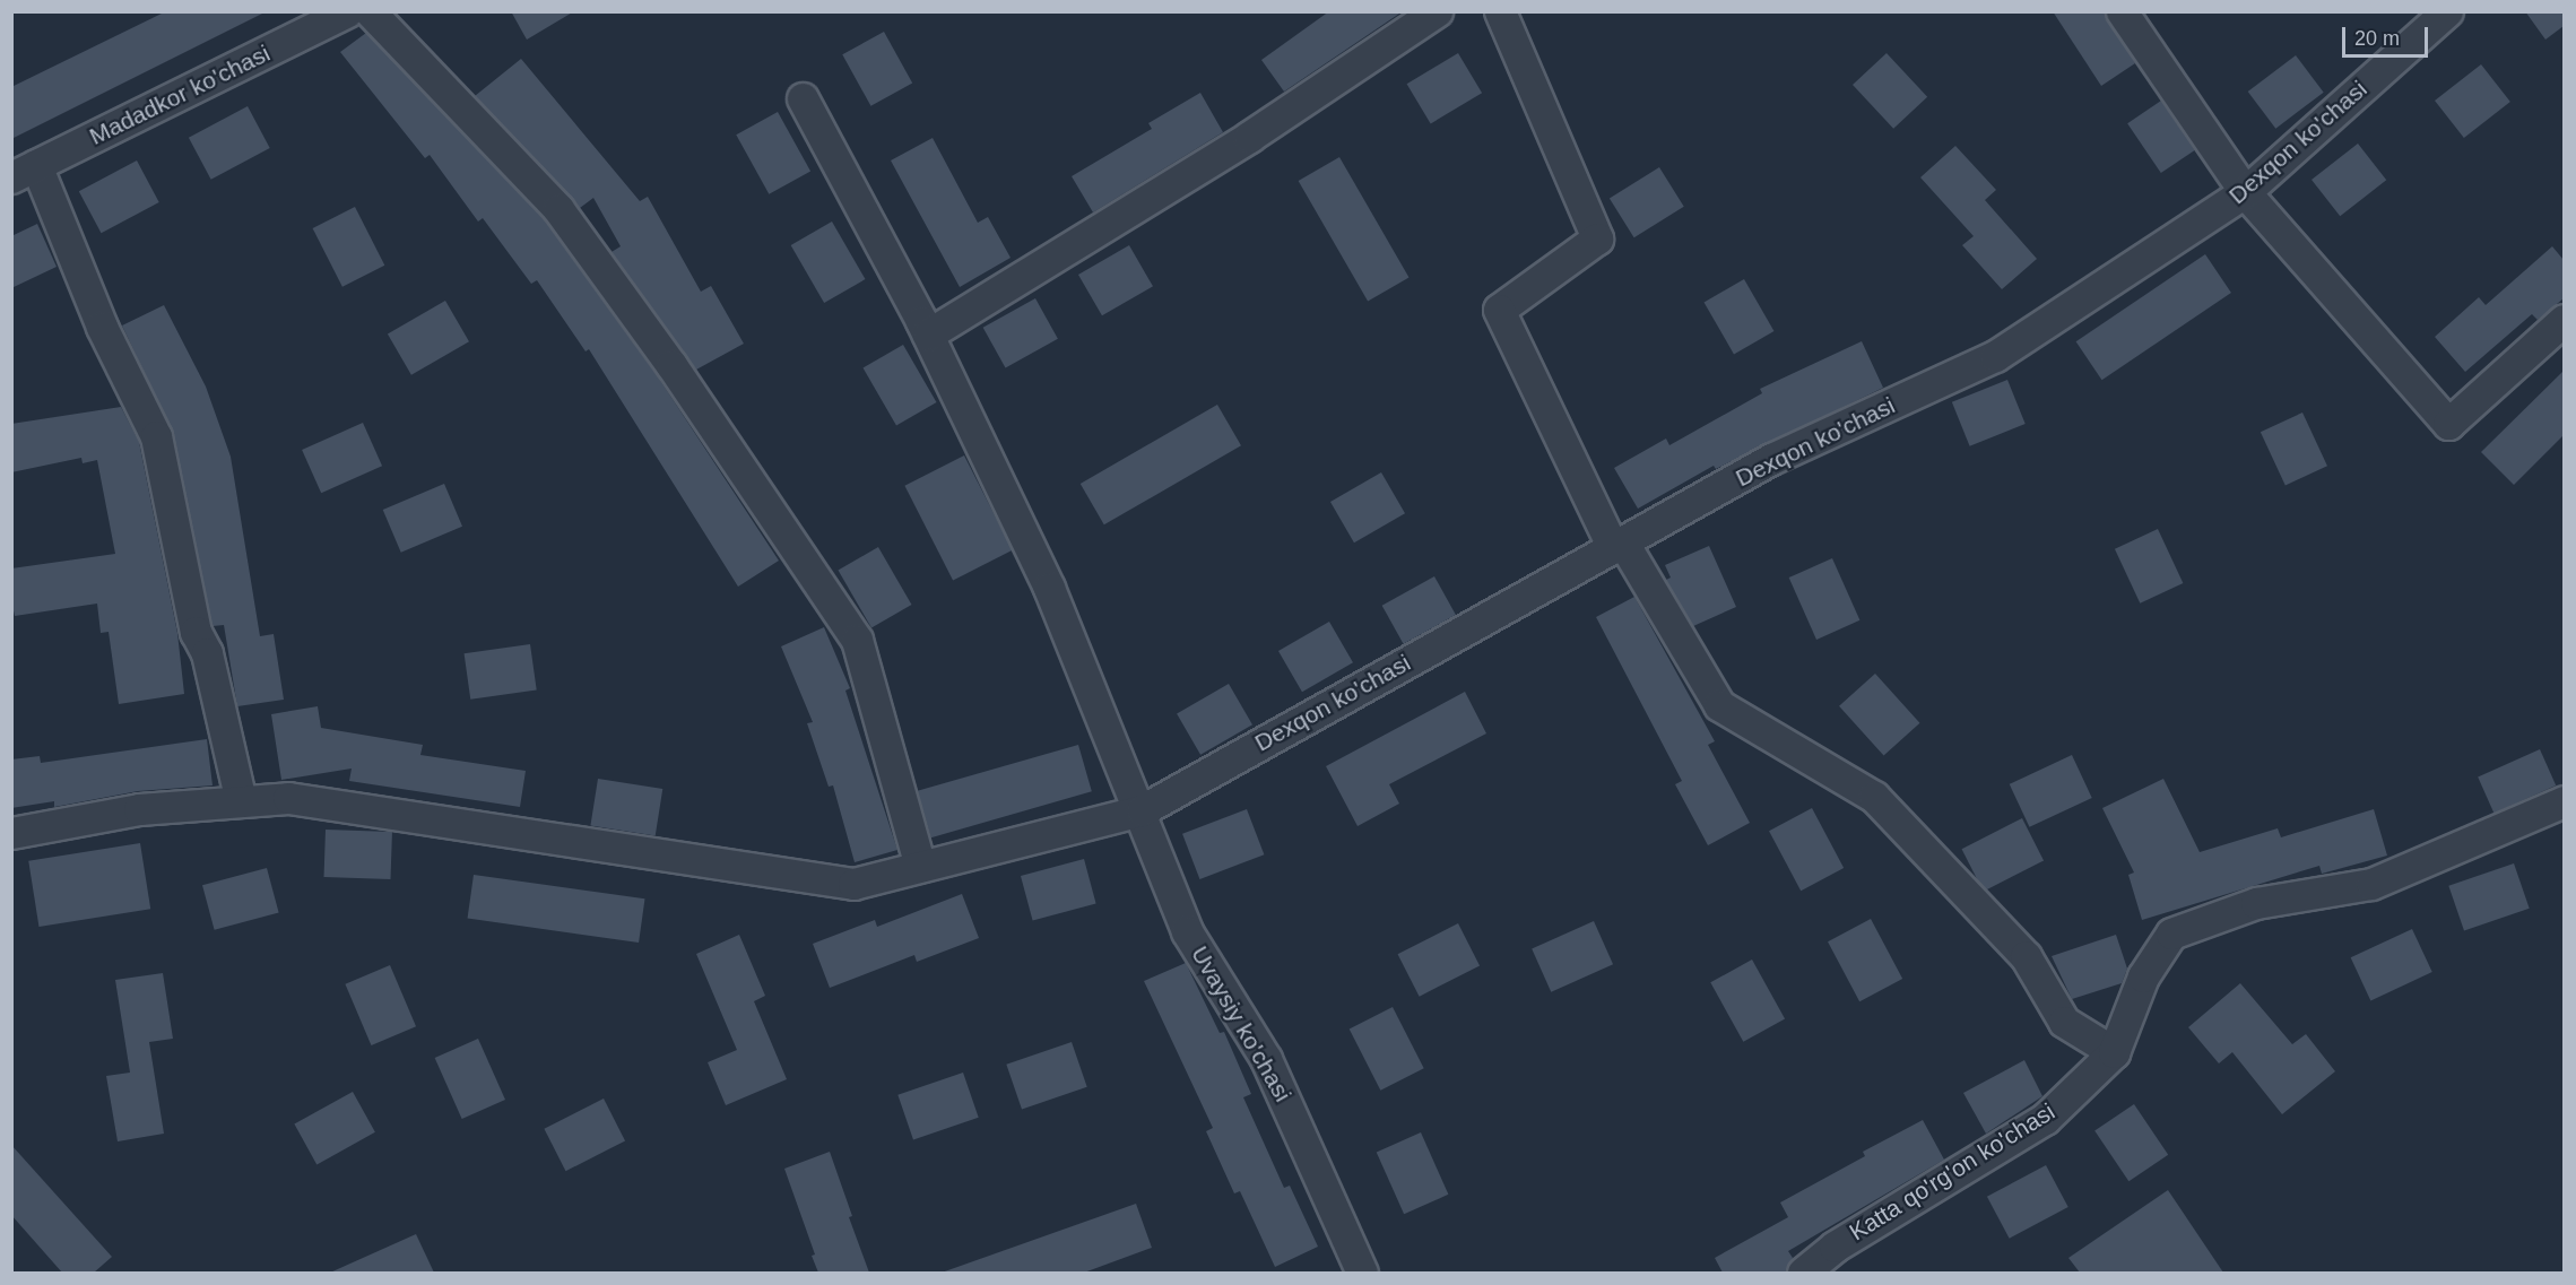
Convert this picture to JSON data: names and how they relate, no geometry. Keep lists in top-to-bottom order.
{
  "streets": {
    "street": [
      "Madadkor ko'chasi",
      "Dexqon ko'chasi",
      "Uvaysiy ko'chasi",
      "Katta qo'rg'on ko'chasi"
    ]
  },
  "crossings": [
    ["Dexqon ko'chasi", "Uvaysiy ko'chasi"]
  ],
  "scale_bar": "20 m"
}
